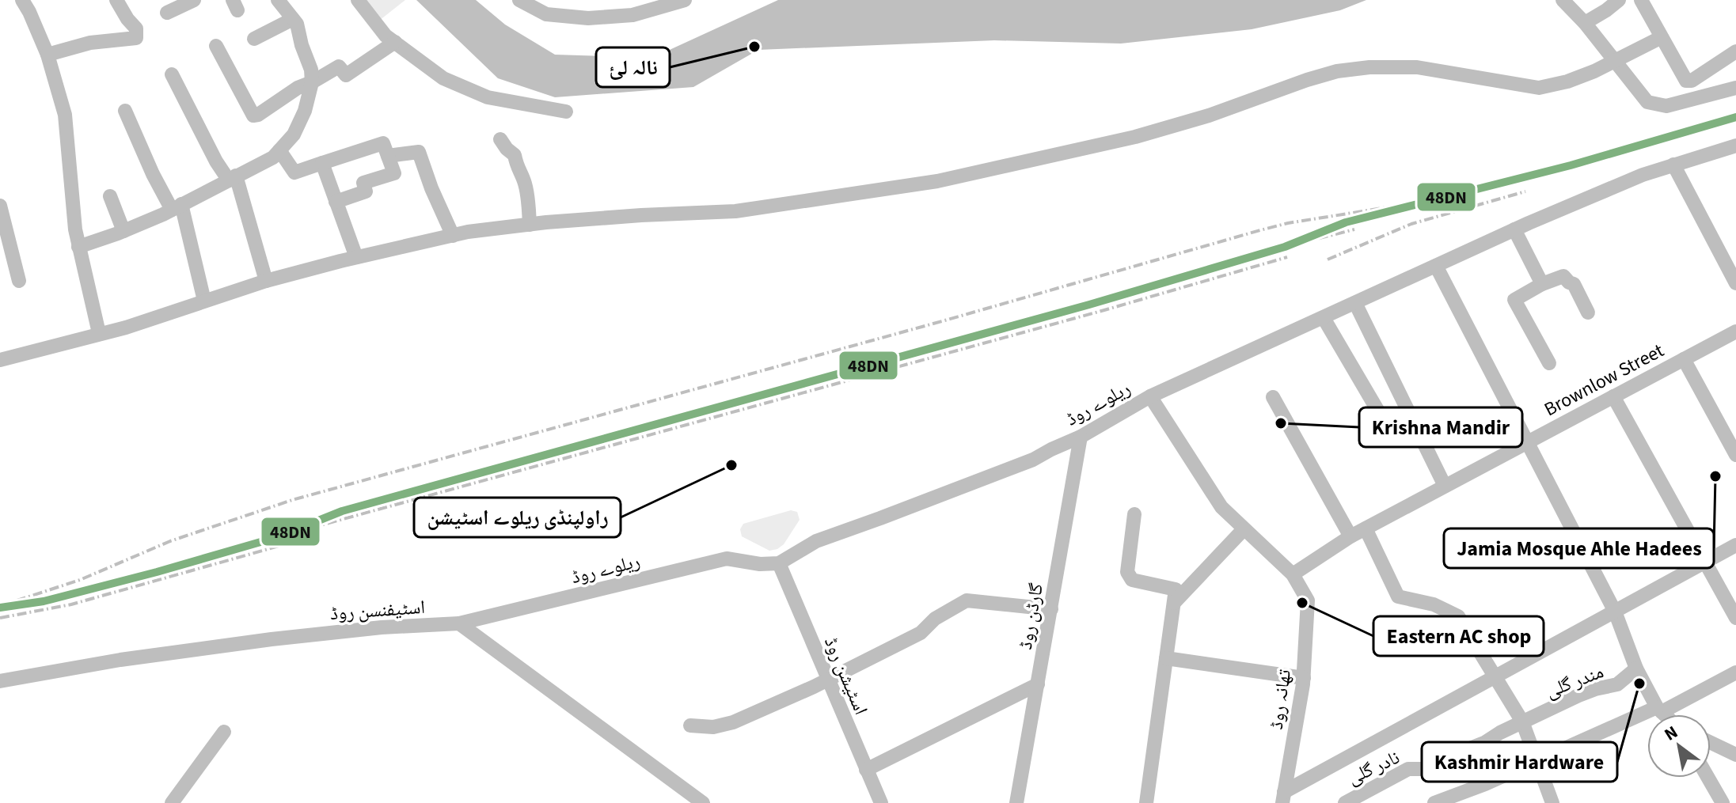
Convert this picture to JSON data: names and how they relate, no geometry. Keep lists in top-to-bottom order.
{
  "streets": {
    "street": [
      "Brownlow Street",
      "ریلوے روڈ",
      "اسٹیفنسن روڈ",
      "گارڈن روڈ",
      "اسٹیشن روڈ",
      "مندر گلی",
      "تھانہ روڈ",
      "نادر گلی"
    ]
  },
  "crossings": [
    ["Brownlow Street", "تھانہ روڈ"],
    ["ریلوے روڈ", "اسٹیفنسن روڈ"],
    ["ریلوے روڈ", "گارڈن روڈ"],
    ["ریلوے روڈ", "اسٹیشن روڈ"],
    ["مندر گلی", "نادر گلی"]
  ],
  "places": [
    "نالہ لئ",
    "Krishna Mandir",
    "راولپنڈی ریلوے اسٹیشن",
    "Jamia Mosque Ahle Hadees",
    "Eastern AC shop",
    "Kashmir Hardware"
  ],
  "lines": ["transit line 48DN"],
  "north": "top left"
}
